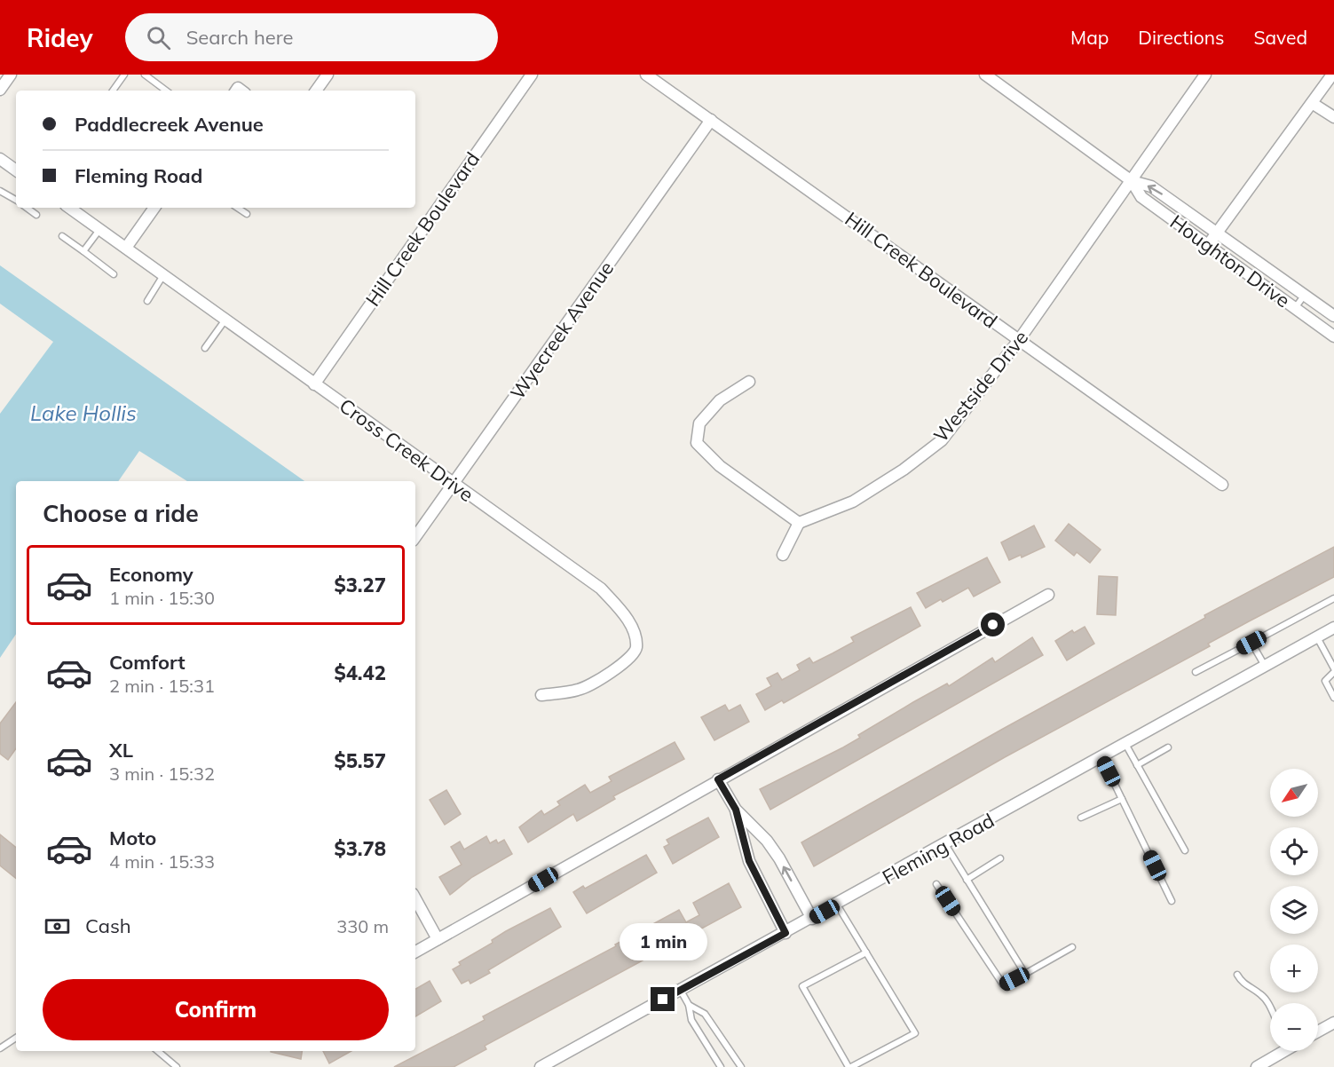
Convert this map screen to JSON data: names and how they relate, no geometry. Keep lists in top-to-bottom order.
{
  "streets": {
    "street": [
      "Hill Creek Boulevard",
      "Houghton Drive",
      "Wyecreek Avenue",
      "Westside Drive",
      "Cross Creek Drive",
      "Fleming Road"
    ]
  },
  "crossings": [
    ["Hill Creek Boulevard", "Wyecreek Avenue"],
    ["Hill Creek Boulevard", "Westside Drive"],
    ["Hill Creek Boulevard", "Cross Creek Drive"],
    ["Houghton Drive", "Westside Drive"],
    ["Wyecreek Avenue", "Cross Creek Drive"]
  ],
  "water": ["Lake Hollis"],
  "north": "bottom left",
  "page": {
    "header": "Ridey",
    "search": "Search here",
    "nav": ["Map", "Directions", "Saved"],
    "banner": ["Paddlecreek Avenue", "Fleming Road"],
    "heading": "Choose a ride",
    "list": [
      {
        "name": "Economy",
        "note": "1 min · 15:30",
        "value": "$3.27"
      },
      {
        "name": "Comfort",
        "note": "2 min · 15:31",
        "value": "$4.42"
      },
      {
        "name": "XL",
        "note": "3 min · 15:32",
        "value": "$5.57"
      },
      {
        "name": "Moto",
        "note": "4 min · 15:33",
        "value": "$3.78"
      }
    ],
    "map_buttons": ["+", "−"],
    "pay": ["Cash", "330 m"],
    "bubble": "1 min",
    "buttons": "Confirm"
  }
}
